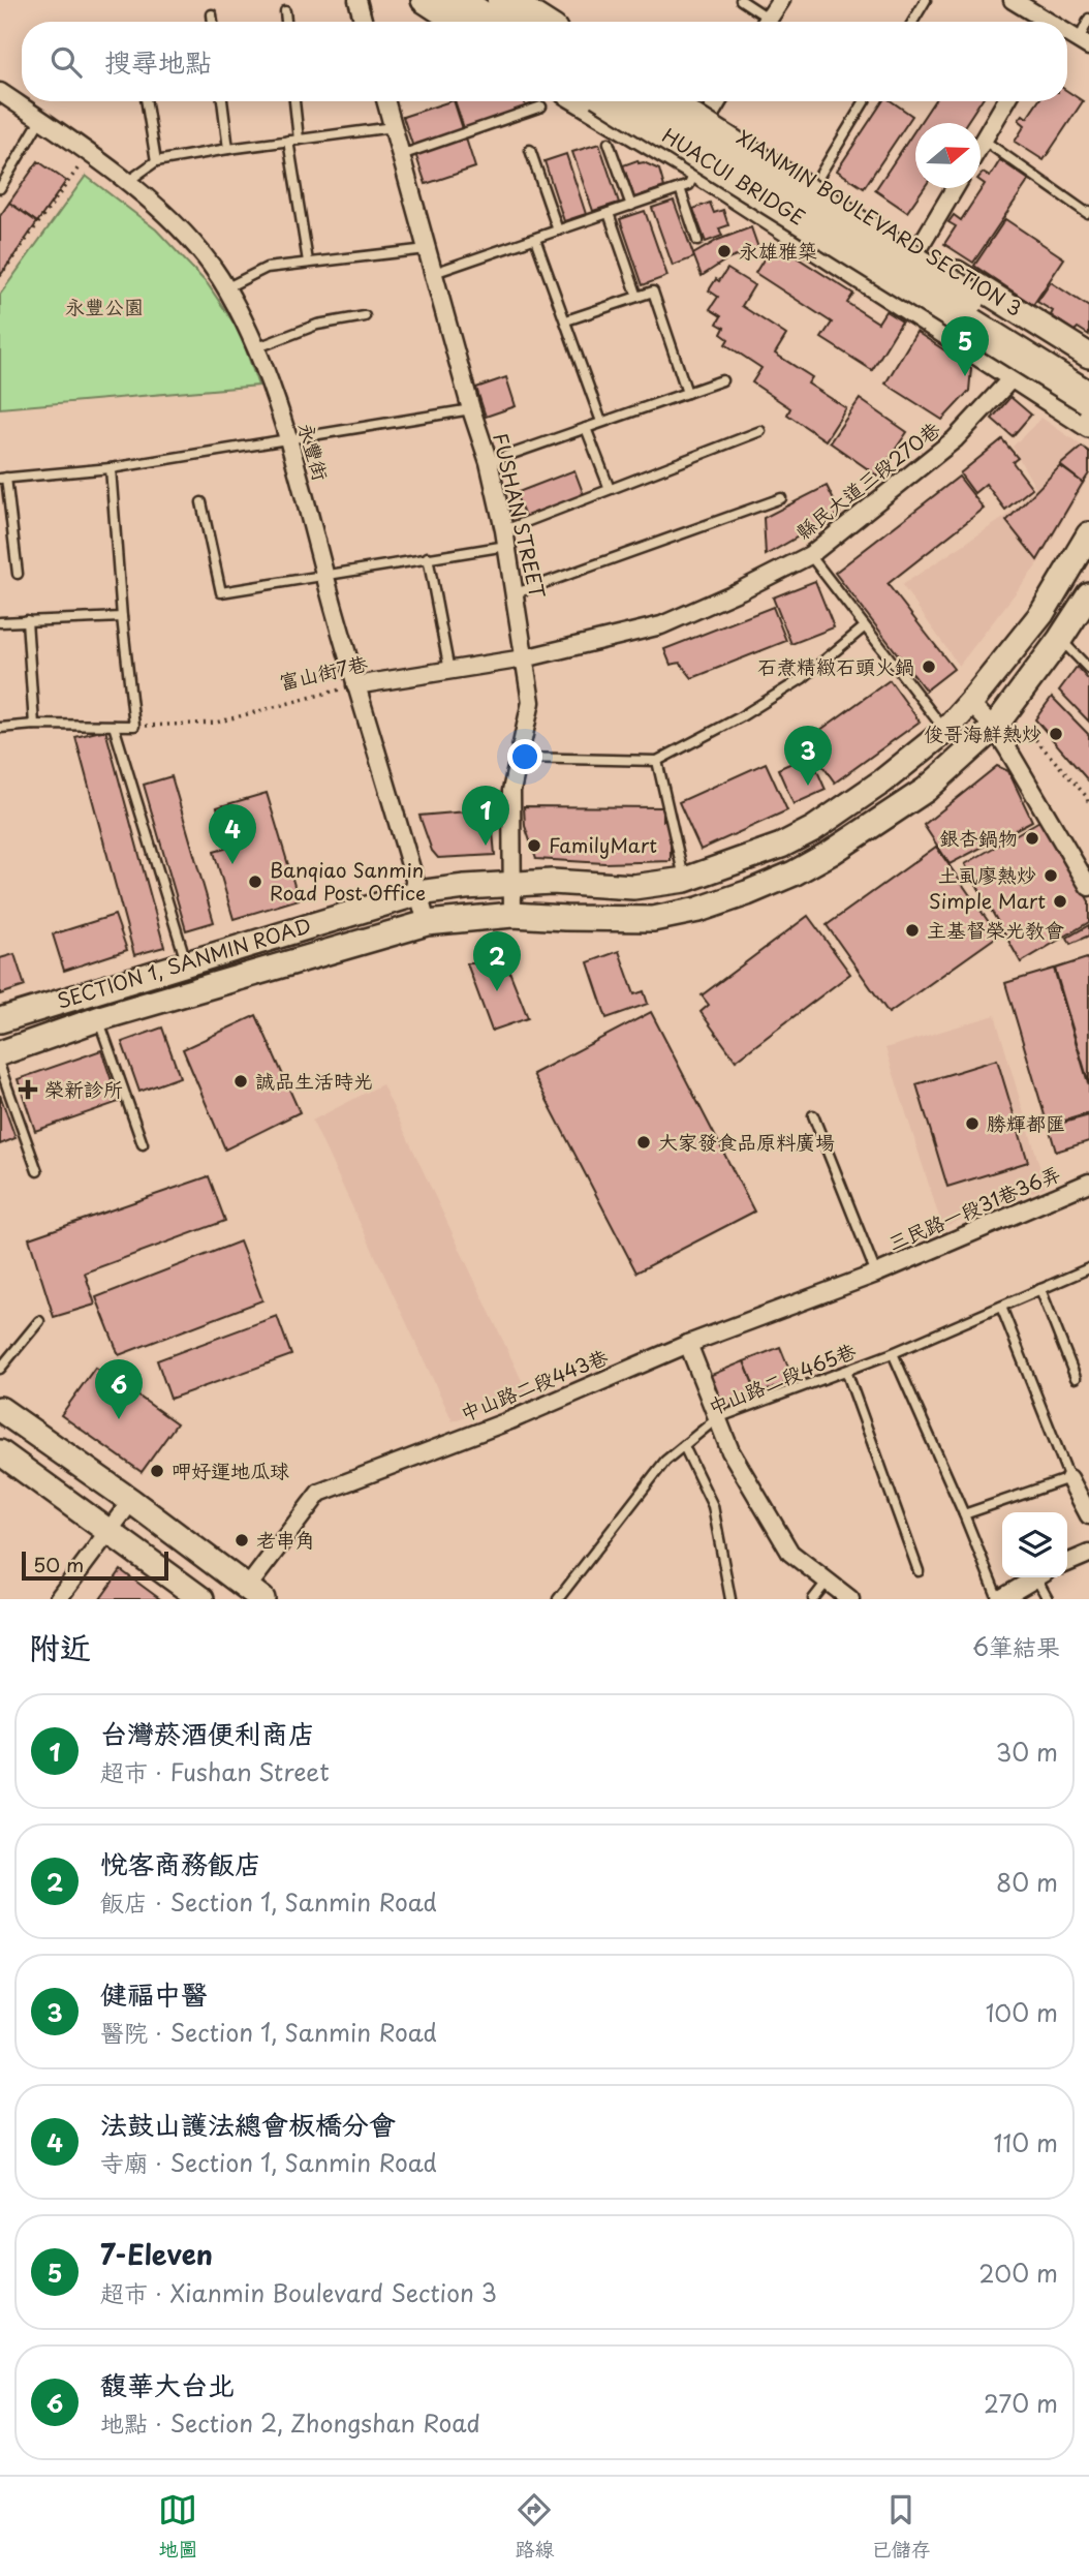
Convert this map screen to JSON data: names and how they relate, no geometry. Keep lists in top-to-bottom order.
{
  "streets": {
    "highway": ["HUACUI BRIDGE"],
    "street": [
      "XIANMIN BOULEVARD SECTION 3",
      "永豐街",
      "縣民大道三段270巷",
      "FUSHAN STREET",
      "富山街7巷",
      "SECTION 1, SANMIN ROAD",
      "三民路一段31巷36弄",
      "中山路二段443巷"
    ],
    "lane": ["中山路二段465巷"]
  },
  "crossings": [
    ["永豐街", "富山街7巷"],
    ["永豐街", "SECTION 1, SANMIN ROAD"],
    ["縣民大道三段270巷", "FUSHAN STREET"],
    ["縣民大道三段270巷", "富山街7巷"],
    ["FUSHAN STREET", "富山街7巷"],
    ["FUSHAN STREET", "SECTION 1, SANMIN ROAD"],
    ["三民路一段31巷36弄", "中山路二段443巷"]
  ],
  "parks": ["永豐公園"],
  "places": {
    "other": [
      "永雄雅築",
      "石煮精緻石頭火鍋",
      "俊哥海鮮熱炒",
      "銀杏鍋物",
      "FamilyMart",
      "土虱廖熱炒",
      "Banqiao Sanmin Road Post Office",
      "Simple Mart",
      "主基督榮光教會",
      "誠品生活時光",
      "勝輝都匯",
      "大家發食品原料廣場",
      "呷好運地瓜球",
      "老串角"
    ],
    "health": ["榮新診所"]
  },
  "scale_bar": "50 m",
  "north": "right",
  "page": {
    "search": "搜尋地點",
    "pins": [
      "5",
      "3",
      "1",
      "4",
      "2",
      "6"
    ],
    "scale": "50 m",
    "heading": ["附近", "6筆結果"],
    "list": [
      {
        "mark": "1",
        "name": "台灣菸酒便利商店",
        "note": "超市 · Fushan Street",
        "value": "30 m"
      },
      {
        "mark": "2",
        "name": "悅客商務飯店",
        "note": "飯店 · Section 1, Sanmin Road",
        "value": "80 m"
      },
      {
        "mark": "3",
        "name": "健福中醫",
        "note": "醫院 · Section 1, Sanmin Road",
        "value": "100 m"
      },
      {
        "mark": "4",
        "name": "法鼓山護法總會板橋分會",
        "note": "寺廟 · Section 1, Sanmin Road",
        "value": "110 m"
      },
      {
        "mark": "5",
        "name": "7-Eleven",
        "note": "超市 · Xianmin Boulevard Section 3",
        "value": "200 m"
      },
      {
        "mark": "6",
        "name": "馥華大台北",
        "note": "地點 · Section 2, Zhongshan Road",
        "value": "270 m"
      }
    ],
    "nav": ["地圖", "路線", "已儲存"]
  }
}
